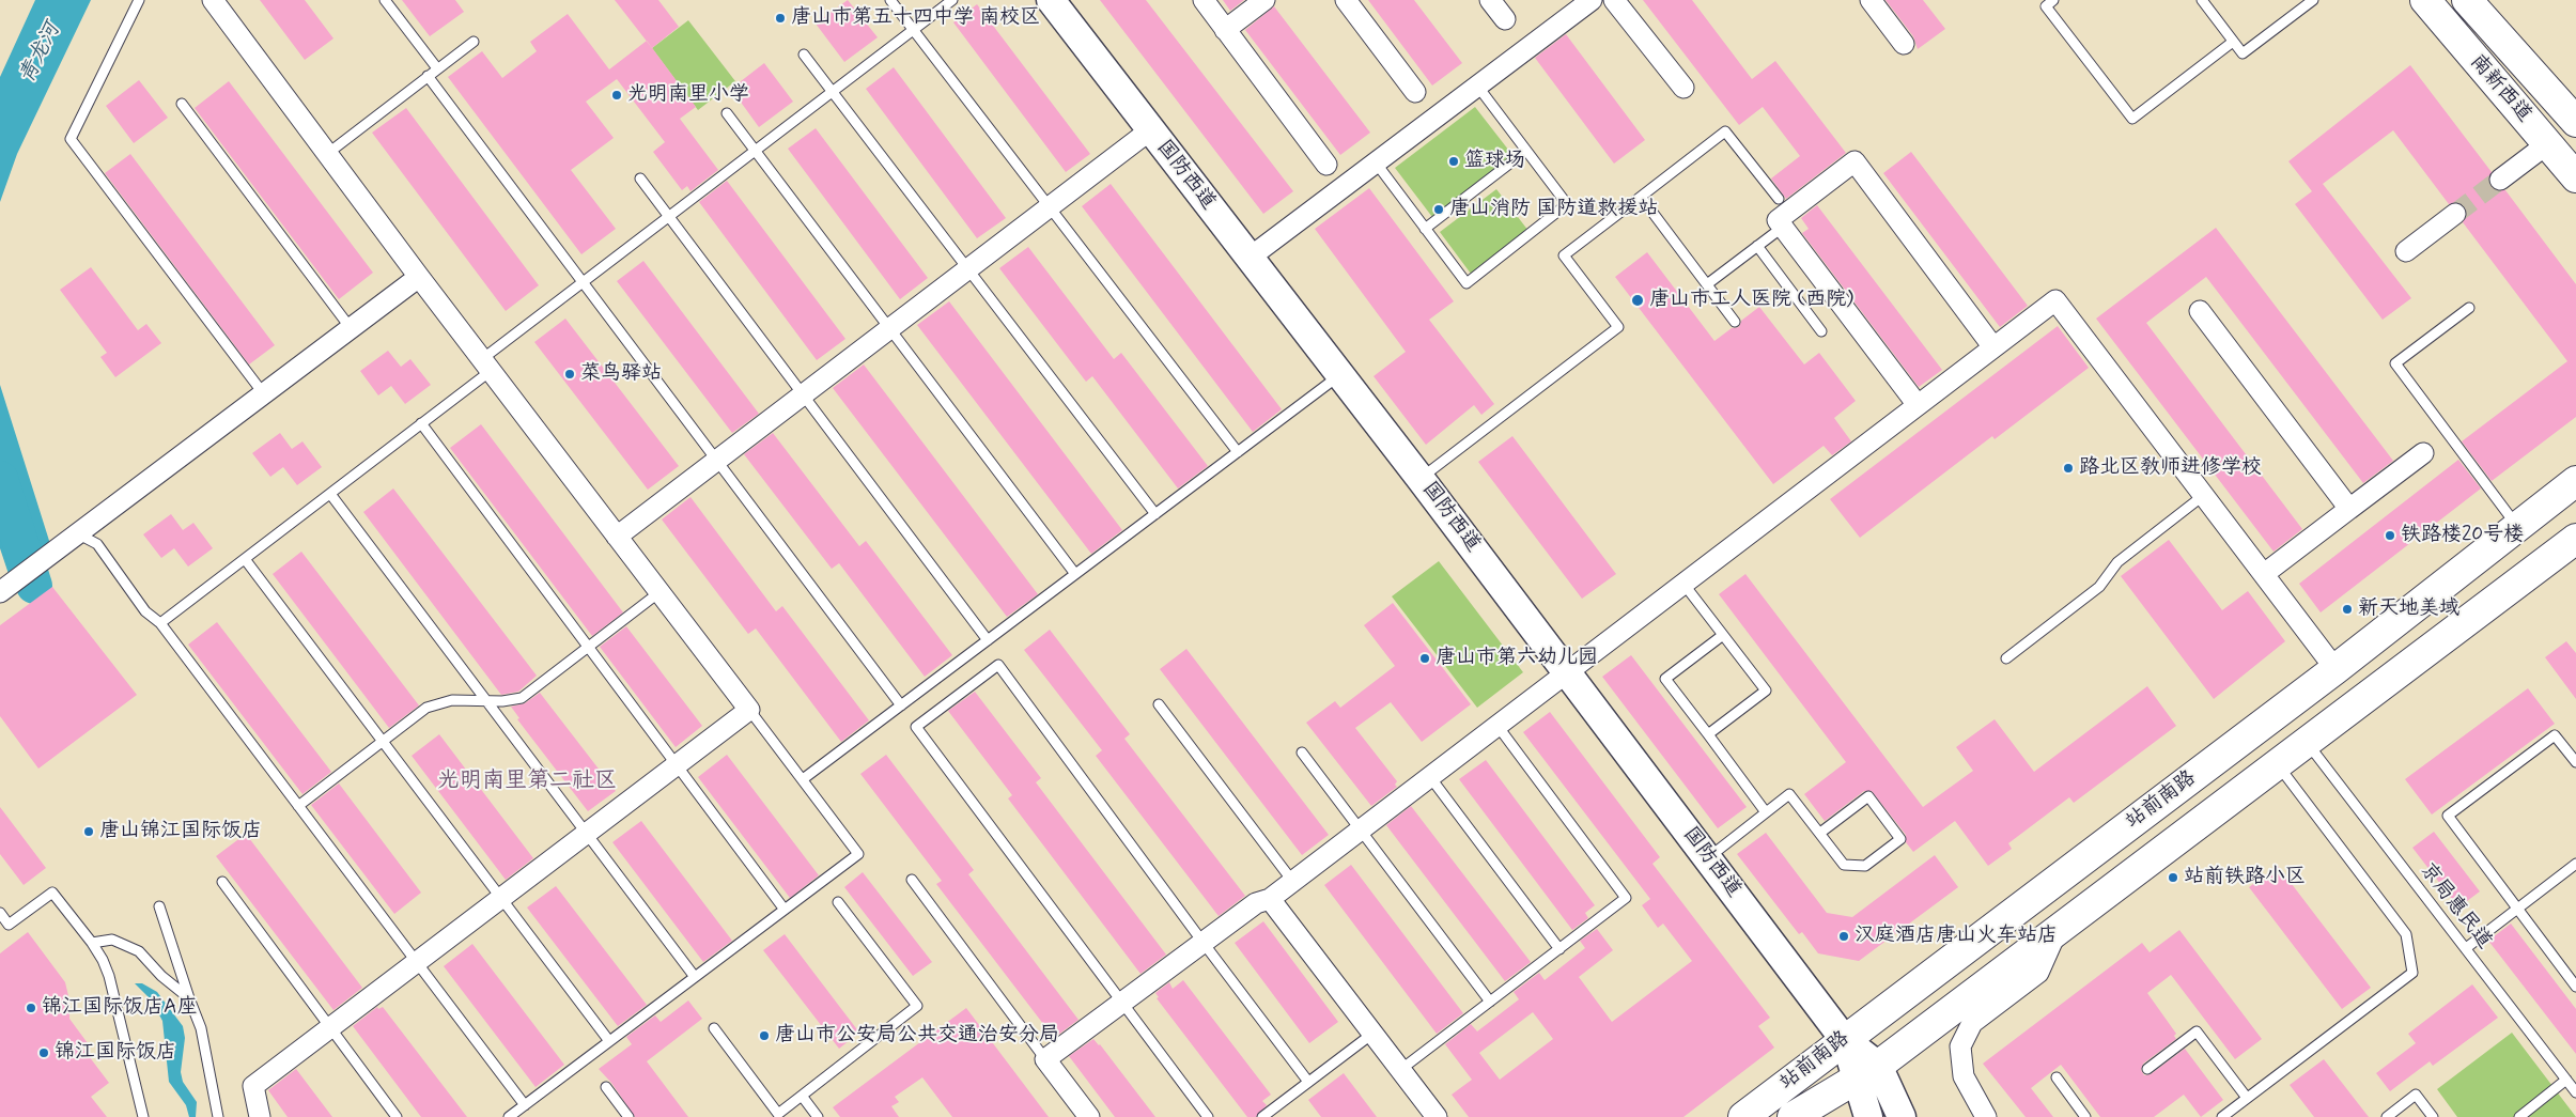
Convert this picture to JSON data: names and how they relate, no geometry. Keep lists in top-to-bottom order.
{
  "streets": {
    "main road": ["南新西道", "站前南路"],
    "street": ["国防西道"],
    "lane": ["京局惠民道"]
  },
  "crossings": [
    ["国防西道", "站前南路"],
    ["站前南路", "京局惠民道"]
  ],
  "districts": ["光明南里第二社区"],
  "water": ["青龙河"],
  "places": [
    "唐山市第五十四中学 南校区",
    "光明南里小学",
    "篮球场",
    "唐山消防 国防道救援站",
    "唐山市工人医院 (西院)",
    "菜鸟驿站",
    "路北区教师进修学校",
    "铁路楼20号楼",
    "新天地美域",
    "唐山市第六幼儿园",
    "唐山锦江国际饭店",
    "站前铁路小区",
    "汉庭酒店唐山火车站店",
    "锦江国际饭店A座",
    "唐山市公安局公共交通治安分局",
    "锦江国际饭店"
  ]
}
